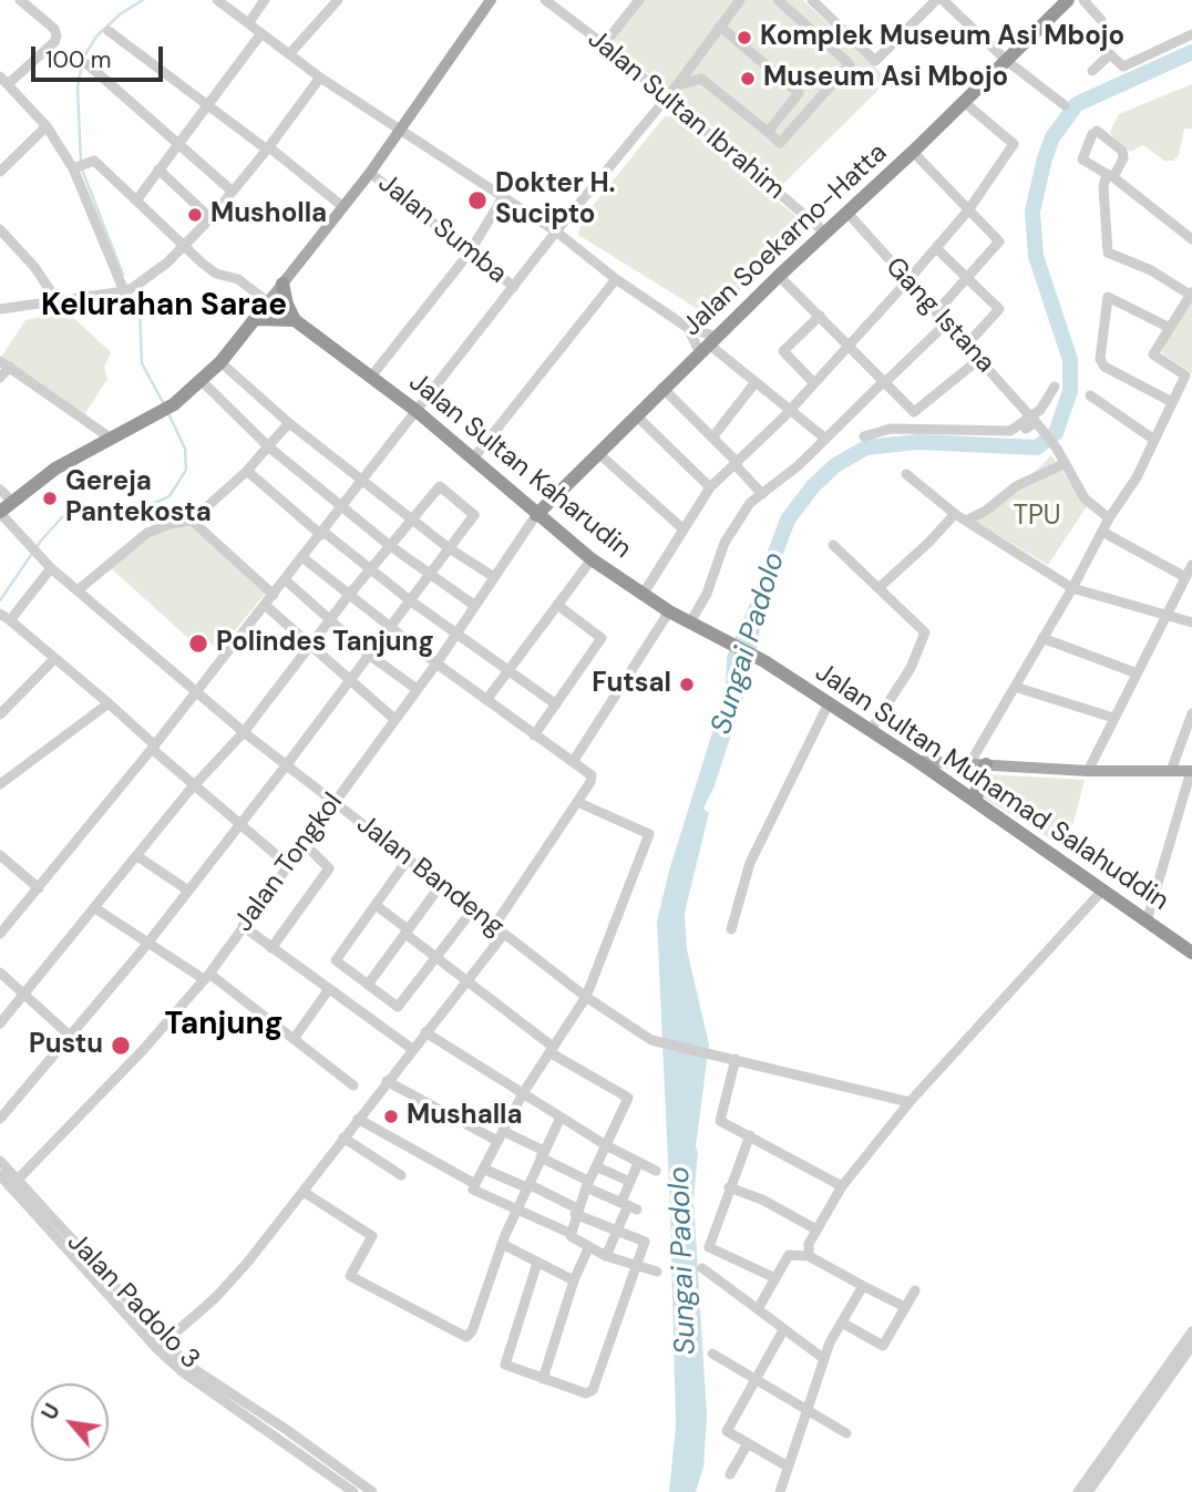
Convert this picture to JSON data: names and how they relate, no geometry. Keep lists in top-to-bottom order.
{
  "streets": {
    "highway": ["Jalan Soekarno-Hatta", "Jalan Sultan Kaharudin", "Jalan Sultan Muhamad Salahuddin"],
    "street": [
      "Jalan Sultan Ibrahim",
      "Jalan Sumba",
      "Gang Istana",
      "Jalan Tongkol",
      "Jalan Bandeng",
      "Jalan Padolo 3"
    ]
  },
  "crossings": [
    ["Jalan Sultan Ibrahim", "Jalan Soekarno-Hatta"],
    ["Jalan Soekarno-Hatta", "Gang Istana"],
    ["Jalan Soekarno-Hatta", "Jalan Sultan Kaharudin"],
    ["Jalan Soekarno-Hatta", "Jalan Tongkol"],
    ["Jalan Sultan Kaharudin", "Jalan Sultan Muhamad Salahuddin"],
    ["Jalan Sultan Kaharudin", "Jalan Tongkol"],
    ["Jalan Tongkol", "Jalan Bandeng"],
    ["Jalan Tongkol", "Jalan Padolo 3"]
  ],
  "districts": ["Kelurahan Sarae", "Tanjung"],
  "water": ["Sungai Padolo"],
  "parks": ["TPU"],
  "places": [
    "Komplek Museum Asi Mbojo",
    "Museum Asi Mbojo",
    "Dokter H. Sucipto",
    "Musholla",
    "Gereja Pantekosta",
    "Polindes Tanjung",
    "Futsal",
    "Pustu",
    "Mushalla"
  ],
  "scale_bar": "100 m",
  "north": "top left"
}
